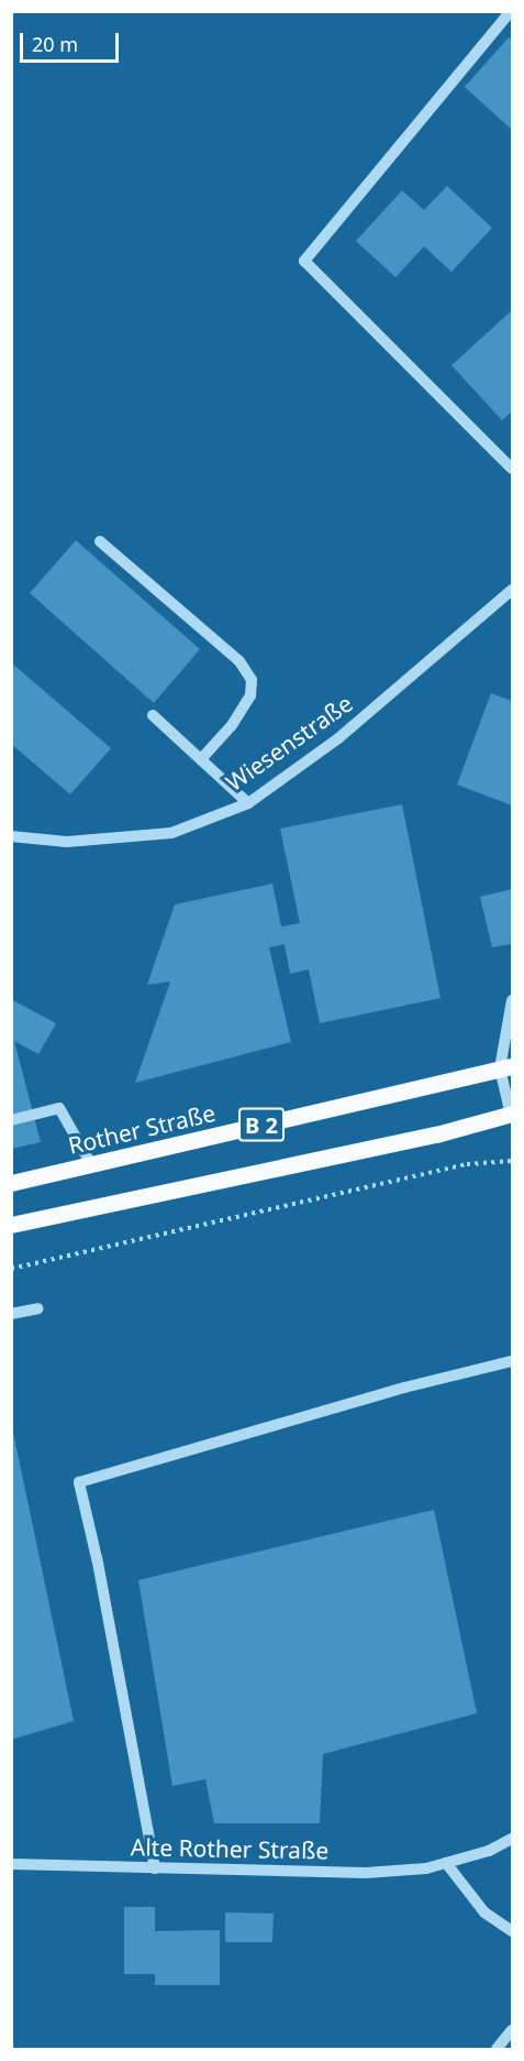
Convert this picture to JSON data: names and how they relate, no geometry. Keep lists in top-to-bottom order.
{
  "streets": {
    "main road": ["B 2", "Rother Straße"],
    "street": ["Wiesenstraße", "Alte Rother Straße"]
  },
  "scale_bar": "20 m"
}
